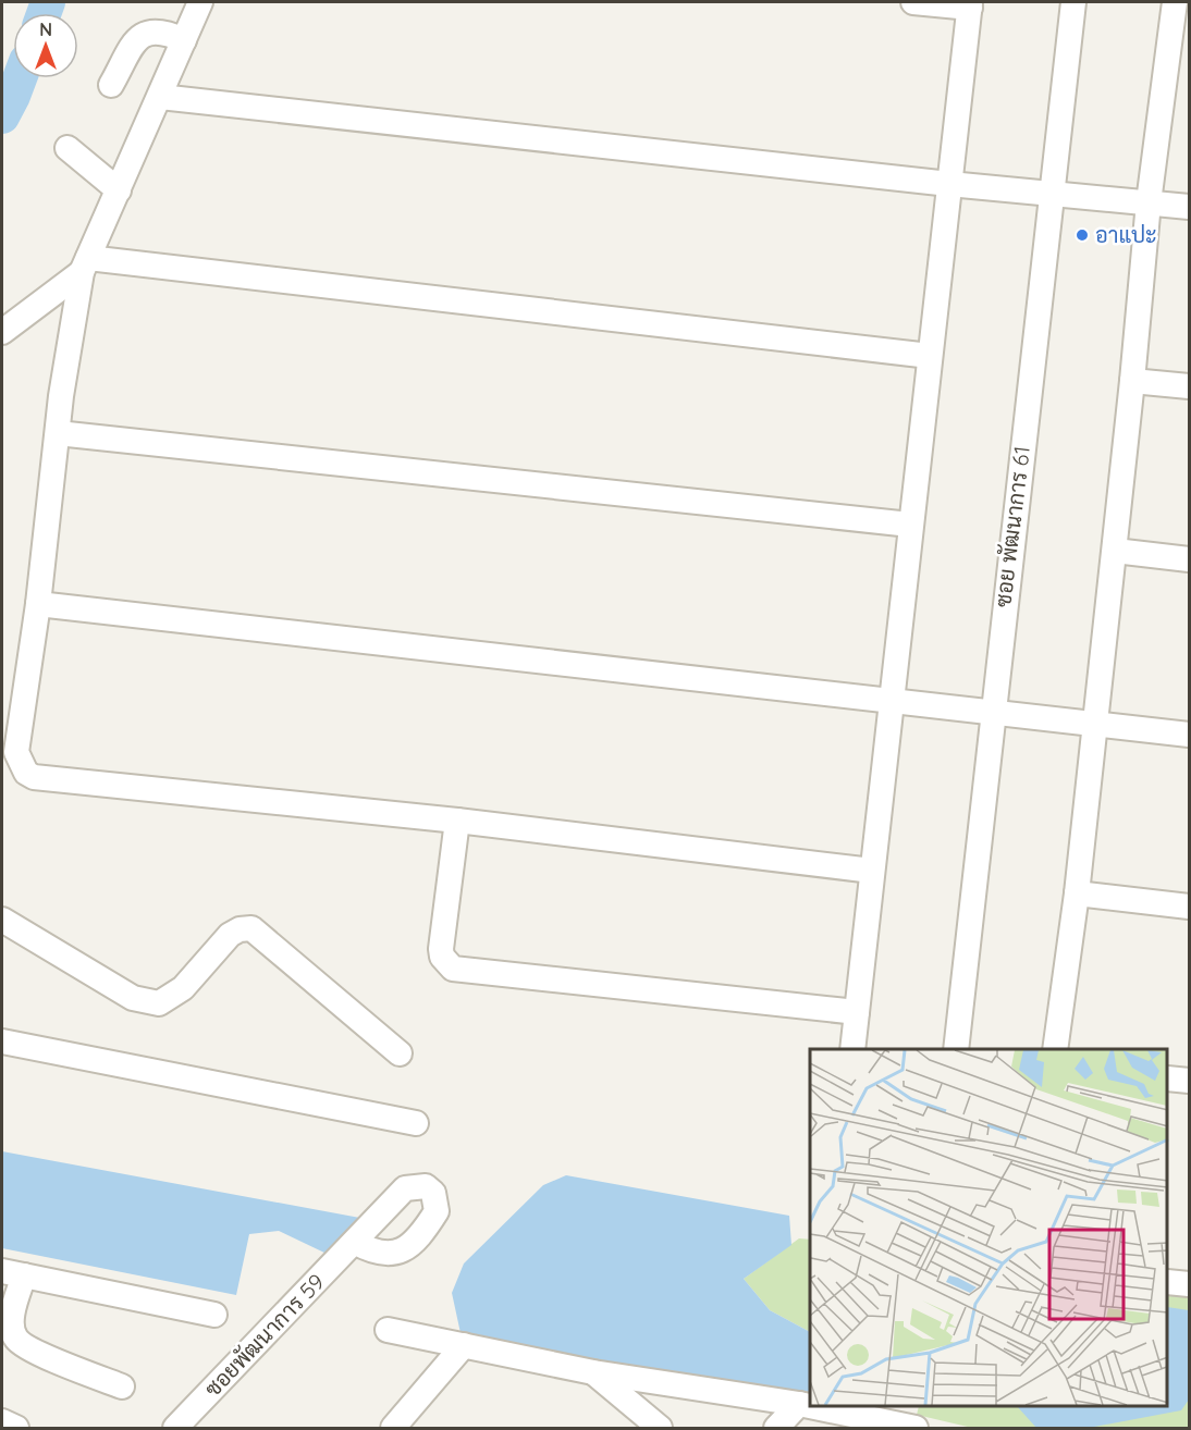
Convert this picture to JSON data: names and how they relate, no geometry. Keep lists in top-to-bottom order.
{
  "streets": {
    "street": ["ซอย พัฒนาการ 61", "ซอยพัฒนาการ 59"]
  },
  "places": ["อาแปะ"],
  "north": "top"
}
